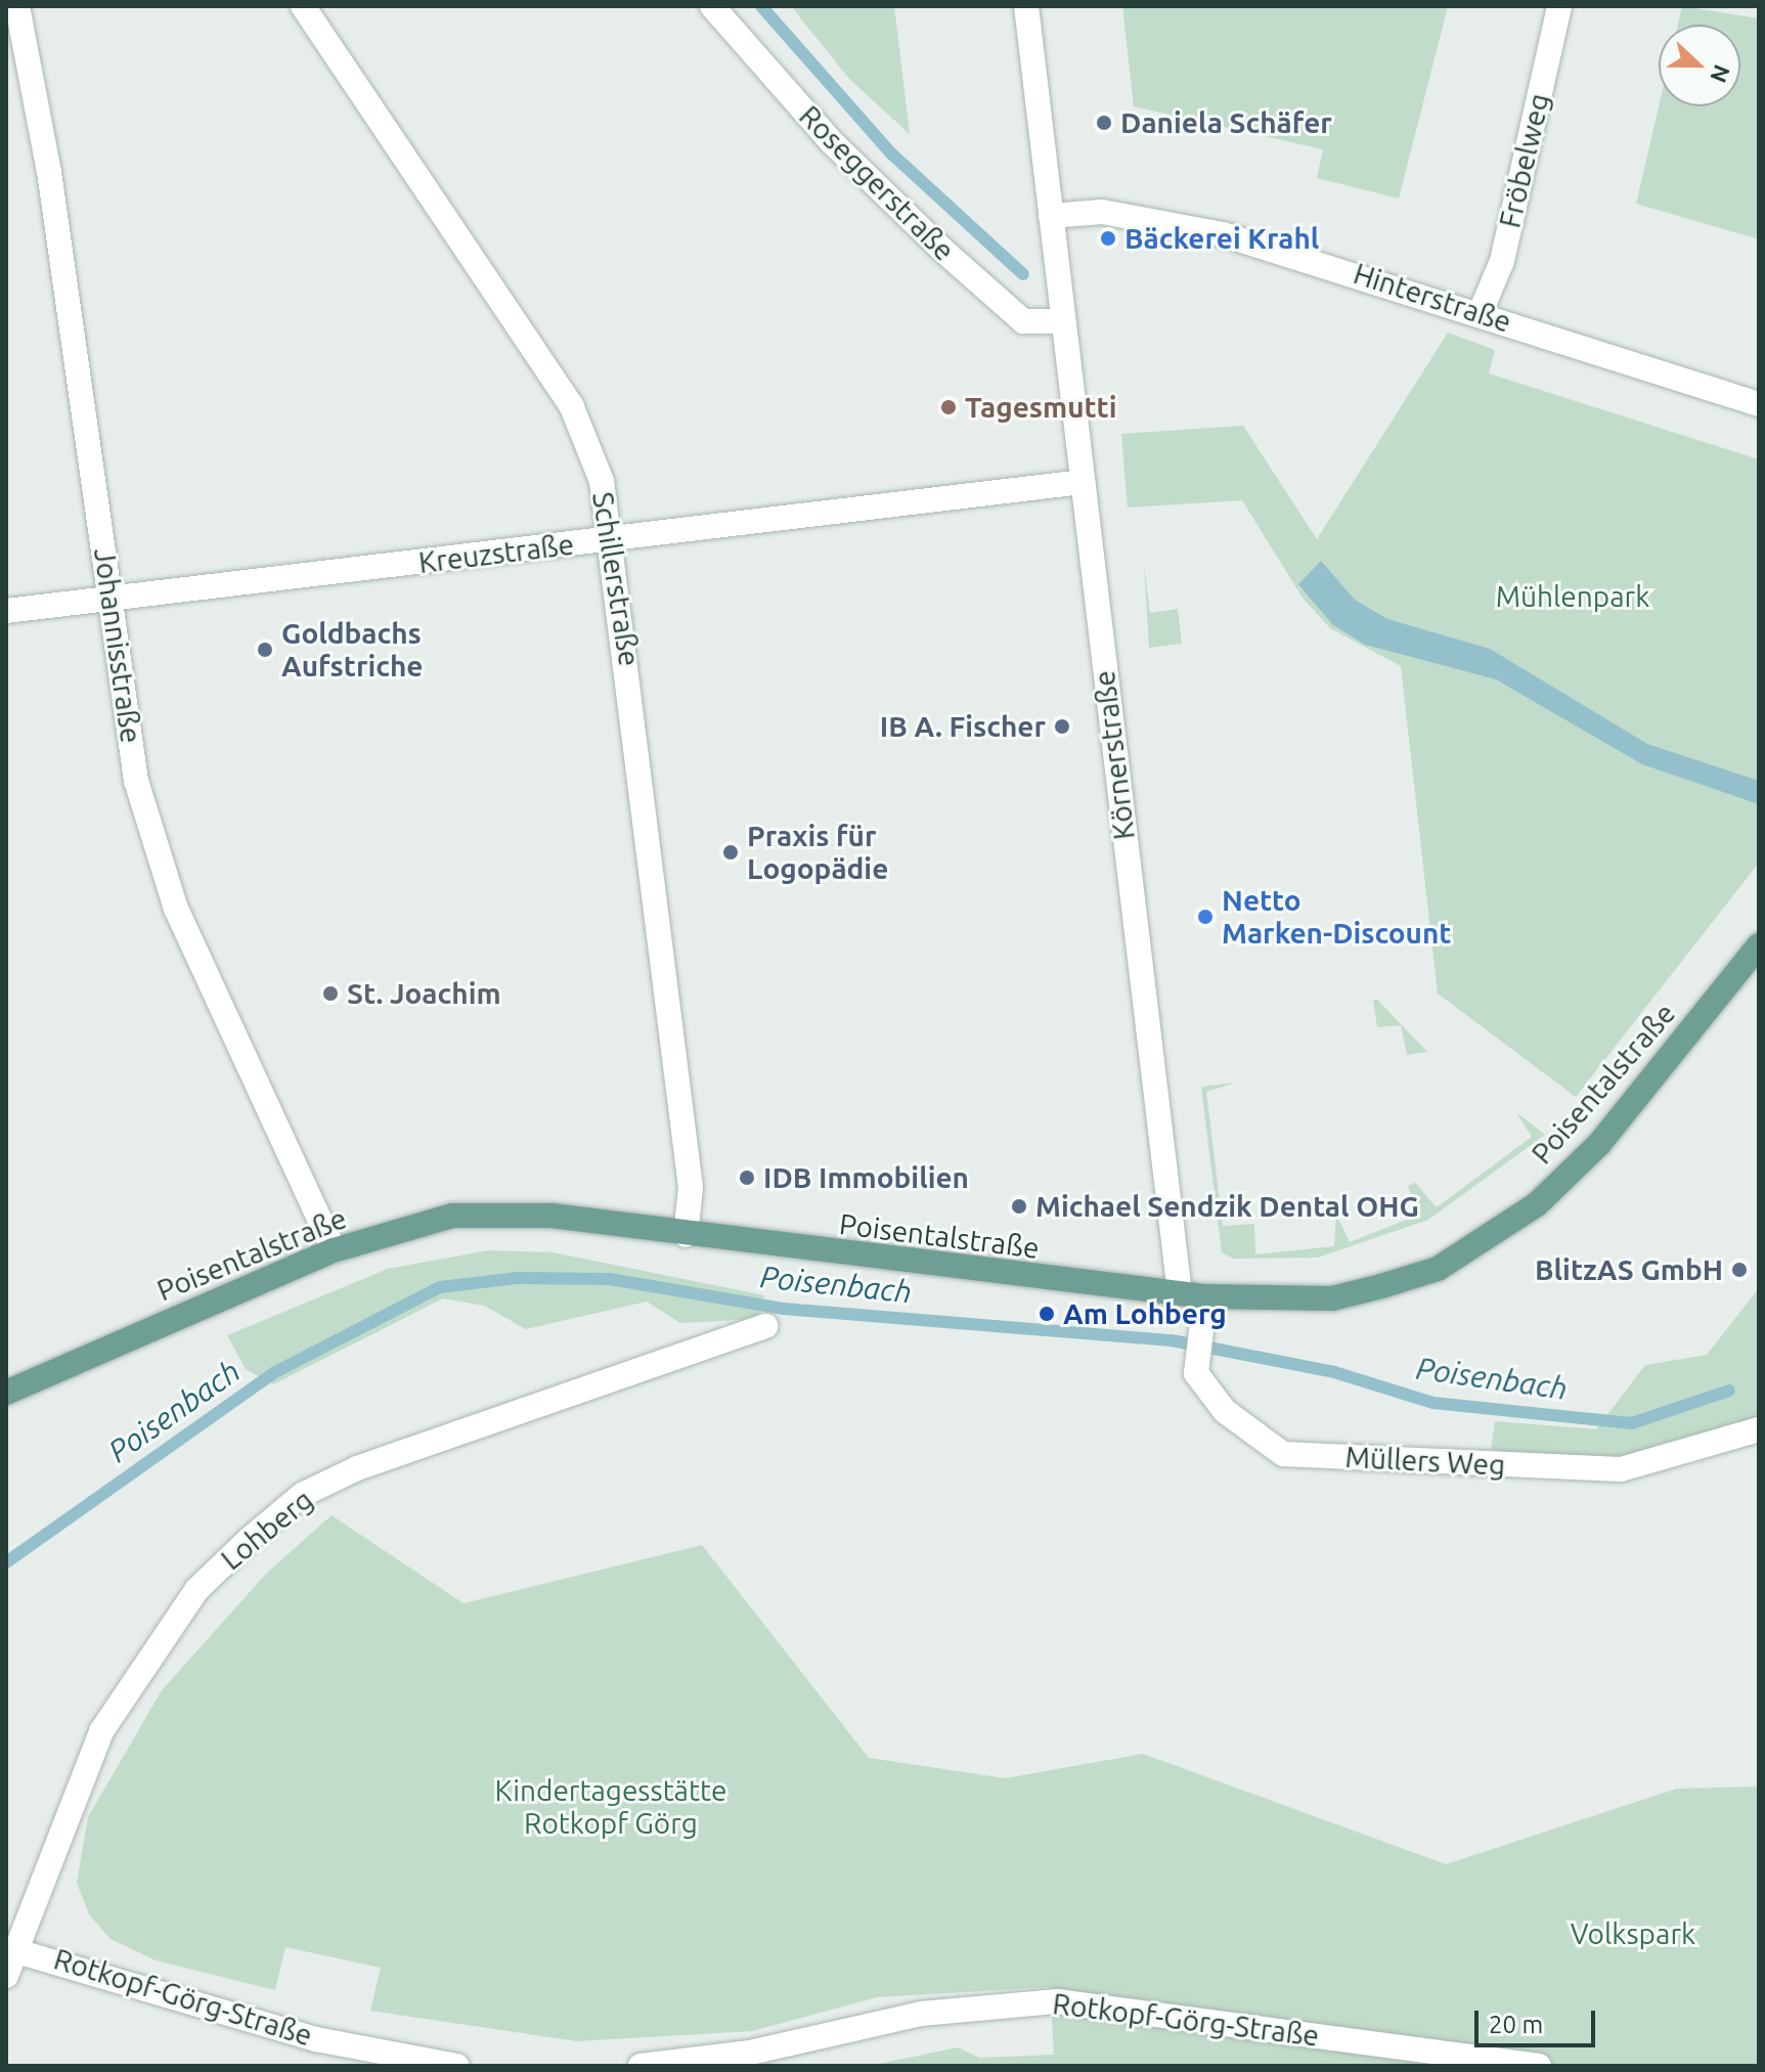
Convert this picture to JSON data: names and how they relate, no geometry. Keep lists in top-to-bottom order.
{
  "streets": {
    "main road": ["Poisentalstraße"],
    "street": [
      "Fröbelweg",
      "Roseggerstraße",
      "Hinterstraße",
      "Kreuzstraße",
      "Schillerstraße",
      "Johannisstraße",
      "Körnerstraße",
      "Müllers Weg",
      "Lohberg",
      "Rotkopf-Görg-Straße"
    ]
  },
  "crossings": [
    ["Fröbelweg", "Hinterstraße"],
    ["Roseggerstraße", "Körnerstraße"],
    ["Hinterstraße", "Körnerstraße"],
    ["Kreuzstraße", "Schillerstraße"],
    ["Kreuzstraße", "Johannisstraße"],
    ["Kreuzstraße", "Körnerstraße"],
    ["Schillerstraße", "Poisentalstraße"],
    ["Johannisstraße", "Poisentalstraße"],
    ["Körnerstraße", "Poisentalstraße"],
    ["Körnerstraße", "Müllers Weg"],
    ["Poisentalstraße", "Müllers Weg"],
    ["Lohberg", "Rotkopf-Görg-Straße"]
  ],
  "water": ["Poisenbach"],
  "parks": ["Mühlenpark", "Kindertagesstätte Rotkopf Görg", "Volkspark"],
  "places": [
    "Daniela Schäfer",
    "Bäckerei Krahl",
    "Tagesmutti",
    "Goldbachs Aufstriche",
    "IB A. Fischer",
    "Praxis für Logopädie",
    "Netto Marken-Discount",
    "St. Joachim",
    "IDB Immobilien",
    "Michael Sendzik Dental OHG",
    "BlitzAS GmbH",
    "Am Lohberg"
  ],
  "scale_bar": "20 m",
  "north": "right"
}
